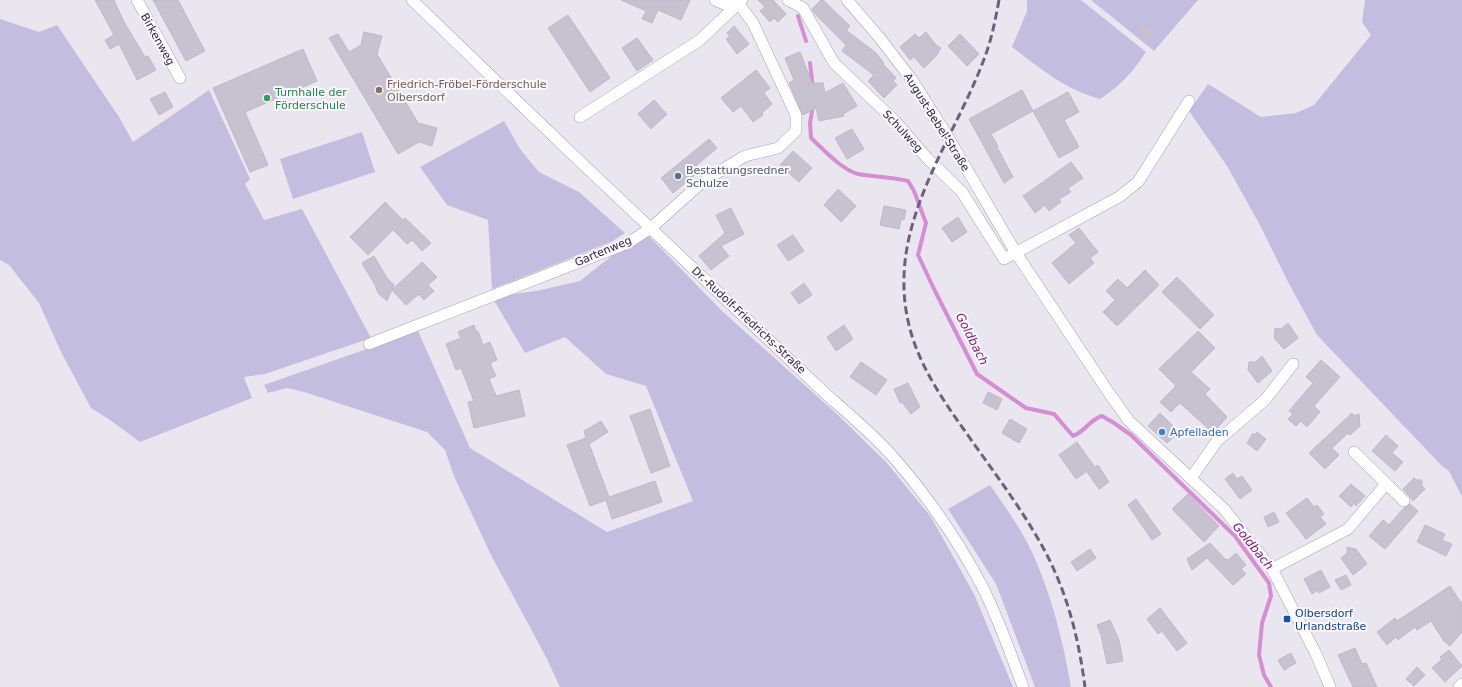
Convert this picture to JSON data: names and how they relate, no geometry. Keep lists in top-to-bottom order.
{
  "streets": {
    "street": [
      "Birkenweg",
      "August-Bebel-Straße",
      "Schulweg",
      "Gartenweg",
      "Dr.-Rudolf-Friedrichs-Straße"
    ]
  },
  "crossings": [
    ["August-Bebel-Straße", "Schulweg"],
    ["Gartenweg", "Dr.-Rudolf-Friedrichs-Straße"]
  ],
  "water": ["Goldbach"],
  "places": {
    "other": [
      "Friedrich-Fröbel-Förderschule Olbersdorf",
      "Turnhalle der Förderschule",
      "Bestattungsredner Schulze",
      "Apfelladen"
    ],
    "transit": ["Olbersdorf Urlandstraße"]
  }
}
